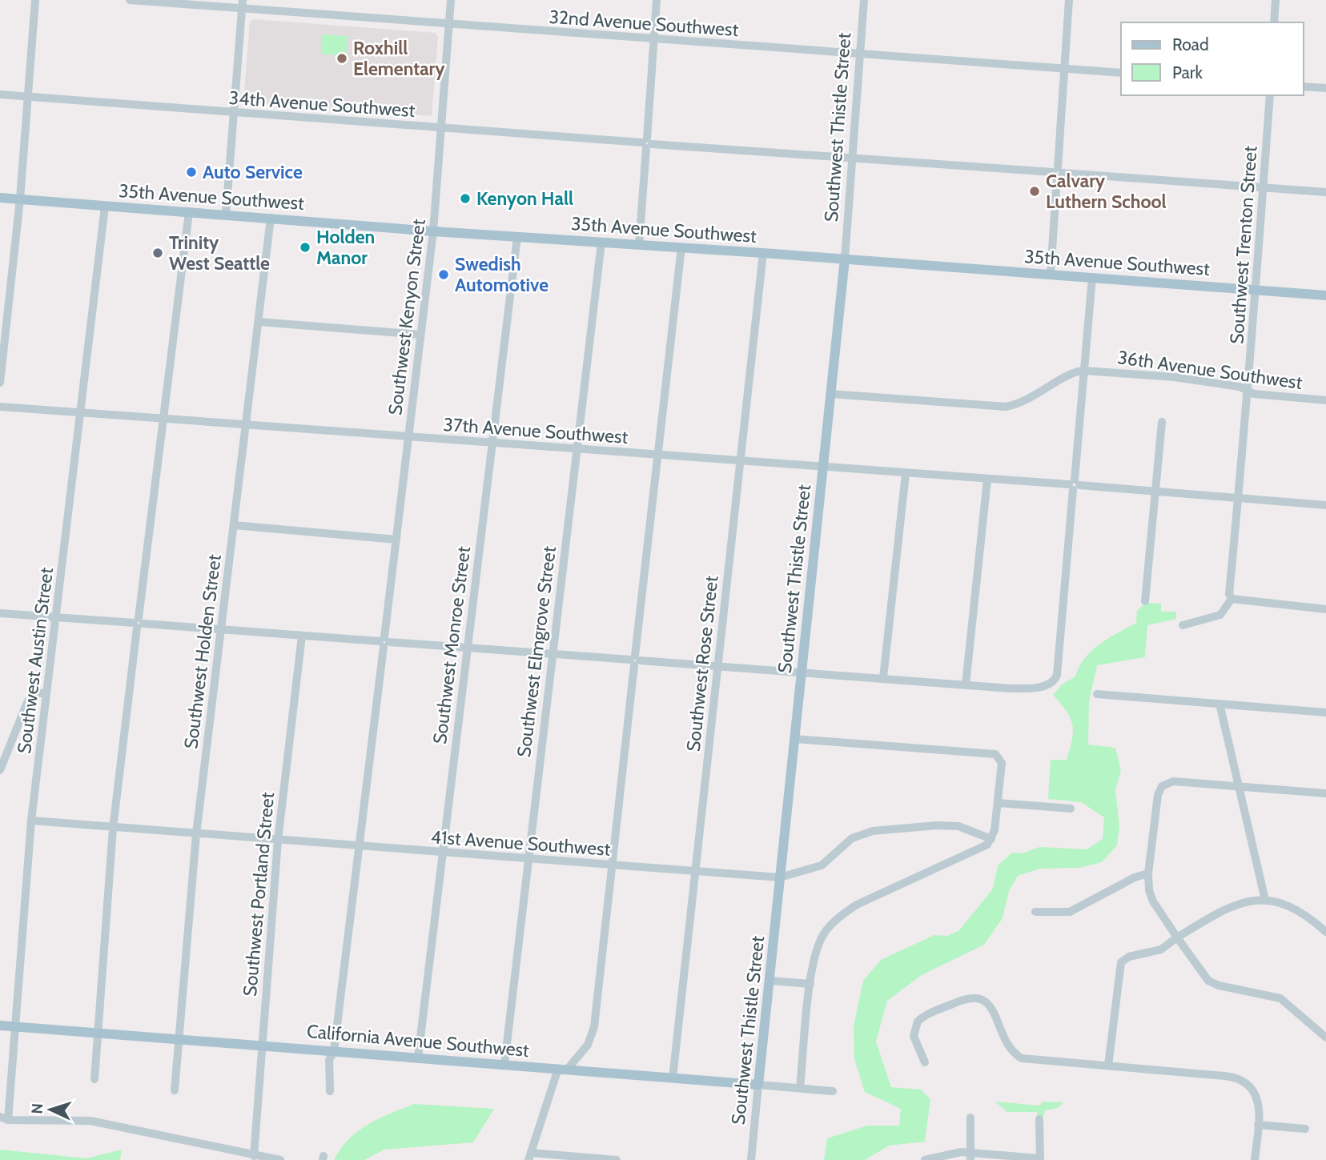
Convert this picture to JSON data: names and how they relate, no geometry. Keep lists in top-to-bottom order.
{
  "streets": {
    "main road": ["Southwest Thistle Street", "35th Avenue Southwest", "California Avenue Southwest"],
    "street": [
      "32nd Avenue Southwest",
      "34th Avenue Southwest",
      "Southwest Trenton Street",
      "Southwest Kenyon Street",
      "36th Avenue Southwest",
      "37th Avenue Southwest",
      "Southwest Monroe Street",
      "Southwest Holden Street",
      "Southwest Elmgrove Street",
      "Southwest Austin Street",
      "Southwest Rose Street",
      "41st Avenue Southwest",
      "Southwest Portland Street"
    ]
  },
  "crossings": [
    ["32nd Avenue Southwest", "Southwest Thistle Street"],
    ["32nd Avenue Southwest", "Southwest Kenyon Street"],
    ["34th Avenue Southwest", "Southwest Thistle Street"],
    ["34th Avenue Southwest", "Southwest Trenton Street"],
    ["34th Avenue Southwest", "Southwest Kenyon Street"],
    ["Southwest Thistle Street", "35th Avenue Southwest"],
    ["Southwest Thistle Street", "36th Avenue Southwest"],
    ["Southwest Thistle Street", "37th Avenue Southwest"],
    ["Southwest Thistle Street", "41st Avenue Southwest"],
    ["Southwest Thistle Street", "California Avenue Southwest"],
    ["35th Avenue Southwest", "Southwest Trenton Street"],
    ["35th Avenue Southwest", "Southwest Kenyon Street"],
    ["35th Avenue Southwest", "Southwest Monroe Street"],
    ["35th Avenue Southwest", "Southwest Holden Street"],
    ["35th Avenue Southwest", "Southwest Elmgrove Street"],
    ["35th Avenue Southwest", "Southwest Austin Street"],
    ["35th Avenue Southwest", "Southwest Rose Street"],
    ["Southwest Trenton Street", "36th Avenue Southwest"],
    ["Southwest Trenton Street", "37th Avenue Southwest"],
    ["Southwest Kenyon Street", "37th Avenue Southwest"],
    ["Southwest Kenyon Street", "41st Avenue Southwest"],
    ["Southwest Kenyon Street", "California Avenue Southwest"],
    ["37th Avenue Southwest", "Southwest Monroe Street"],
    ["37th Avenue Southwest", "Southwest Holden Street"],
    ["37th Avenue Southwest", "Southwest Elmgrove Street"],
    ["37th Avenue Southwest", "Southwest Austin Street"],
    ["37th Avenue Southwest", "Southwest Rose Street"],
    ["Southwest Monroe Street", "41st Avenue Southwest"],
    ["Southwest Monroe Street", "California Avenue Southwest"],
    ["Southwest Holden Street", "41st Avenue Southwest"],
    ["Southwest Holden Street", "California Avenue Southwest"],
    ["Southwest Elmgrove Street", "41st Avenue Southwest"],
    ["Southwest Elmgrove Street", "California Avenue Southwest"],
    ["Southwest Austin Street", "41st Avenue Southwest"],
    ["Southwest Austin Street", "California Avenue Southwest"],
    ["Southwest Rose Street", "41st Avenue Southwest"],
    ["Southwest Rose Street", "California Avenue Southwest"],
    ["41st Avenue Southwest", "Southwest Portland Street"],
    ["Southwest Portland Street", "California Avenue Southwest"]
  ],
  "places": [
    "Roxhill Elementary",
    "Auto Service",
    "Calvary Luthern School",
    "Kenyon Hall",
    "Holden Manor",
    "Trinity West Seattle",
    "Swedish Automotive"
  ],
  "legend": ["Road", "Park"],
  "north": "left"
}
